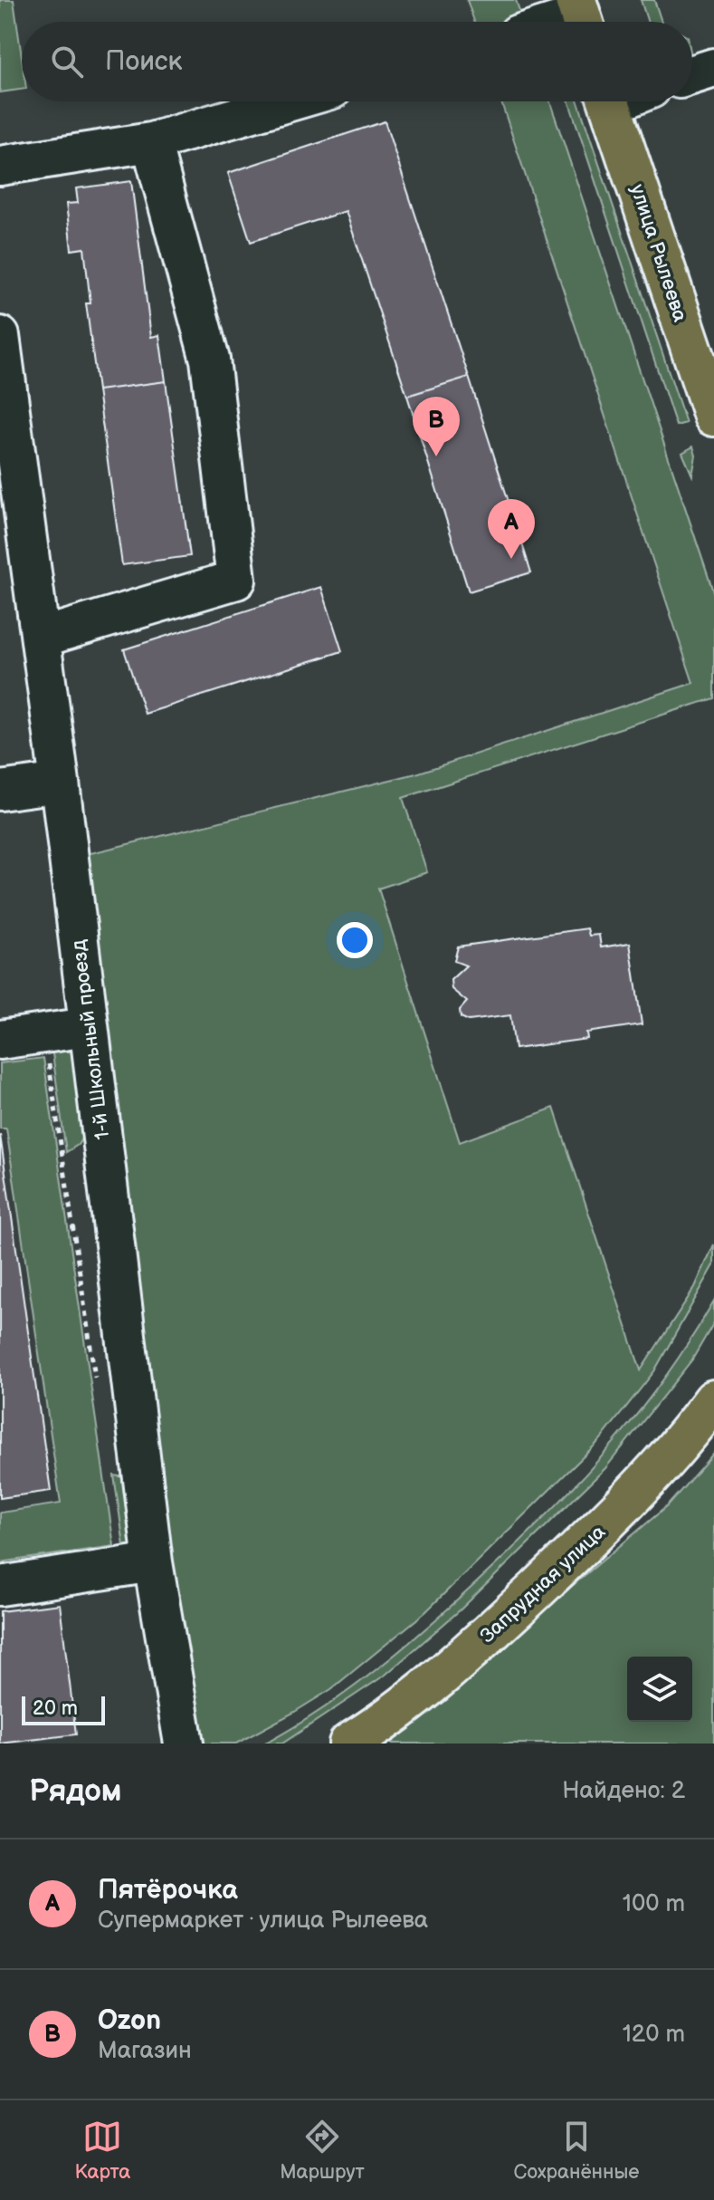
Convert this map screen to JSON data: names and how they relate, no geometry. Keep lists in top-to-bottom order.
{
  "streets": {
    "main road": ["улица Рылеева", "Запрудная улица"],
    "lane": ["1-й Школьный проезд"]
  },
  "scale_bar": "20 m",
  "page": {
    "search": "Поиск",
    "pins": ["B", "A"],
    "scale": "20 m",
    "heading": ["Рядом", "Найдено: 2"],
    "list": [
      {
        "mark": "A",
        "name": "Пятёрочка",
        "note": "Супермаркет · улица Рылеева",
        "value": "100 m"
      },
      {
        "mark": "B",
        "name": "Ozon",
        "note": "Магазин",
        "value": "120 m"
      }
    ],
    "nav": ["Карта", "Маршрут", "Сохранённые"]
  }
}
